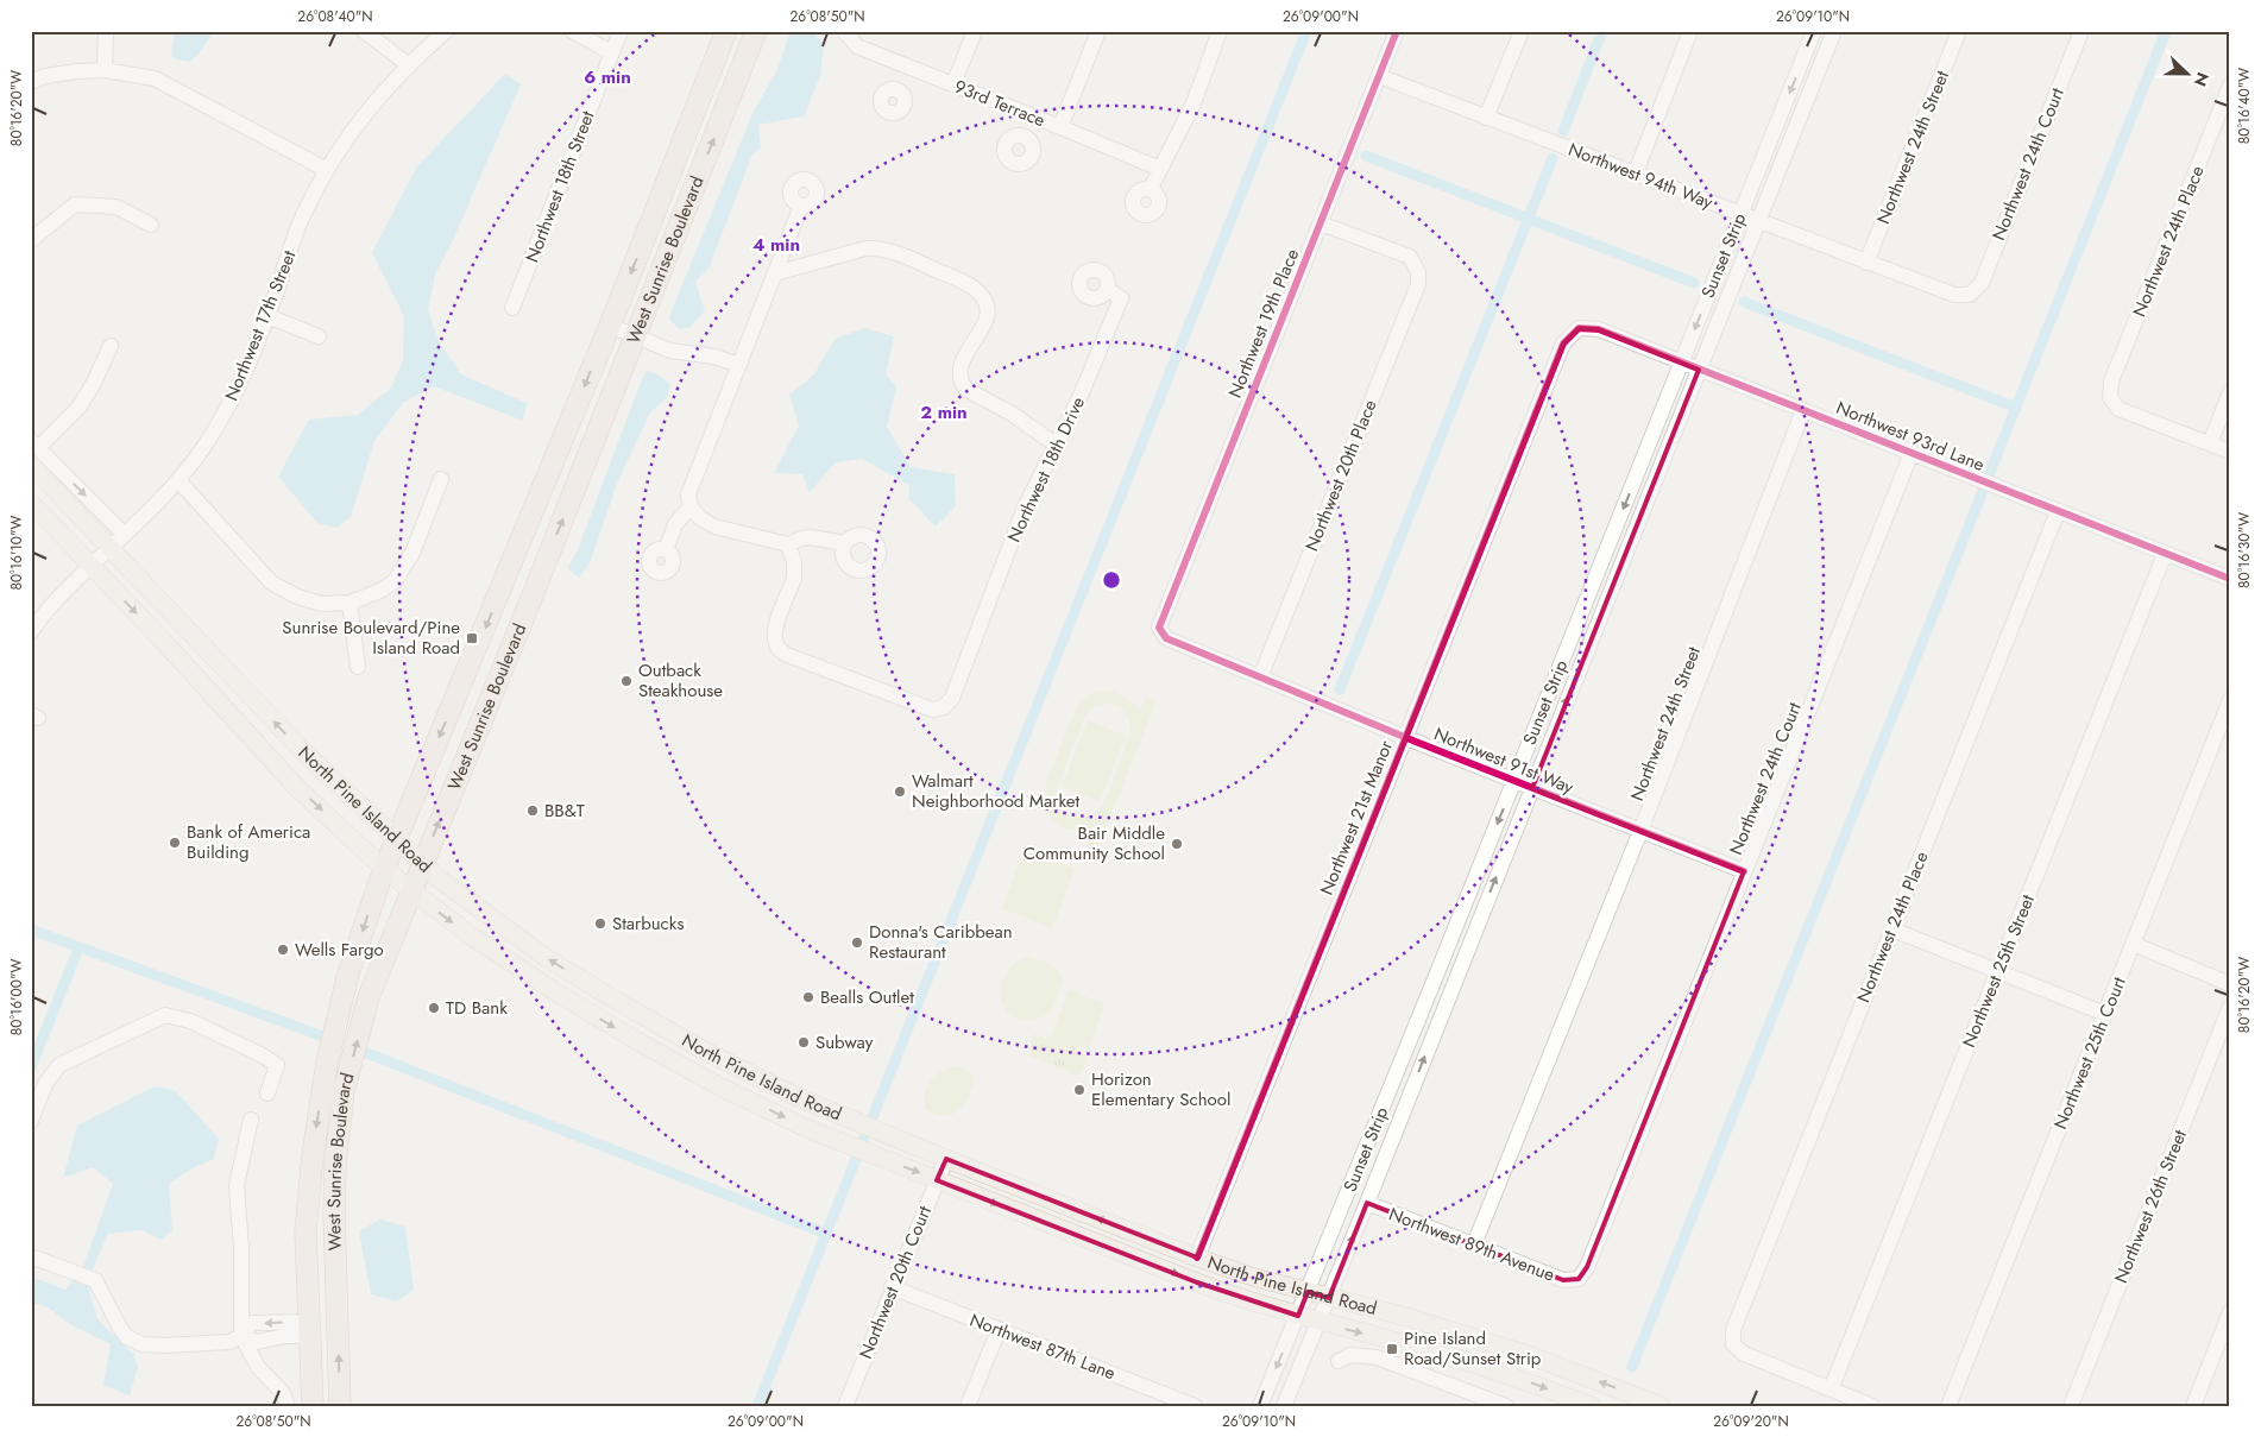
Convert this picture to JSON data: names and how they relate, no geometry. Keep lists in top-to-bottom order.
{
  "streets": {
    "highway": ["West Sunrise Boulevard"],
    "main road": ["North Pine Island Road"],
    "street": [
      "93rd Terrace",
      "Northwest 24th Street",
      "Northwest 24th Court",
      "Northwest 94th Way",
      "Northwest 18th Street",
      "Northwest 24th Place",
      "Sunset Strip",
      "Northwest 19th Place",
      "Northwest 17th Street",
      "Northwest 93rd Lane",
      "Northwest 18th Drive",
      "Northwest 20th Place",
      "Northwest 91st Way",
      "Northwest 21st Manor",
      "Northwest 25th Street",
      "Northwest 25th Court",
      "Northwest 26th Street",
      "Northwest 89th Avenue",
      "Northwest 20th Court",
      "Northwest 87th Lane"
    ]
  },
  "crossings": [
    ["Northwest 24th Street", "Northwest 94th Way"],
    ["Northwest 24th Street", "Northwest 93rd Lane"],
    ["Northwest 24th Street", "Northwest 91st Way"],
    ["Northwest 24th Street", "Northwest 89th Avenue"],
    ["Northwest 24th Court", "Northwest 94th Way"],
    ["Northwest 24th Court", "Northwest 93rd Lane"],
    ["Northwest 24th Court", "Northwest 91st Way"],
    ["Northwest 24th Court", "Northwest 89th Avenue"],
    ["Northwest 94th Way", "Sunset Strip"],
    ["Northwest 94th Way", "Northwest 19th Place"],
    ["Northwest 24th Place", "Northwest 93rd Lane"],
    ["Northwest 24th Place", "Northwest 25th Street"],
    ["Sunset Strip", "Northwest 93rd Lane"],
    ["Sunset Strip", "Northwest 91st Way"],
    ["Sunset Strip", "North Pine Island Road"],
    ["Sunset Strip", "Northwest 89th Avenue"],
    ["West Sunrise Boulevard", "North Pine Island Road"],
    ["Northwest 19th Place", "Northwest 20th Place"],
    ["Northwest 19th Place", "Northwest 91st Way"],
    ["Northwest 17th Street", "North Pine Island Road"],
    ["Northwest 93rd Lane", "Northwest 21st Manor"],
    ["Northwest 93rd Lane", "Northwest 25th Street"],
    ["Northwest 20th Place", "Northwest 91st Way"],
    ["Northwest 91st Way", "Northwest 21st Manor"],
    ["North Pine Island Road", "Northwest 21st Manor"],
    ["North Pine Island Road", "Northwest 20th Court"],
    ["Northwest 20th Court", "Northwest 87th Lane"]
  ],
  "places": {
    "transit": ["Sunrise Boulevard/Pine Island Road", "Pine Island Road/Sunset Strip"],
    "other": [
      "Outback Steakhouse",
      "Walmart Neighborhood Market",
      "BB&T",
      "Bank of America Building",
      "Bair Middle Community School",
      "Starbucks",
      "Donna's Caribbean Restaurant",
      "Wells Fargo",
      "Bealls Outlet",
      "TD Bank",
      "Subway",
      "Horizon Elementary School"
    ]
  },
  "north": "right",
  "coordinates": [
    "26°08'40\"N",
    "26°08'50\"N",
    "26°09'00\"N",
    "26°09'10\"N",
    "80°16'40\"W",
    "80°16'20\"W",
    "80°16'30\"W",
    "80°16'10\"W",
    "80°16'00\"W",
    "26°09'20\"N"
  ],
  "rings": ["6 min", "4 min", "2 min"]
}
